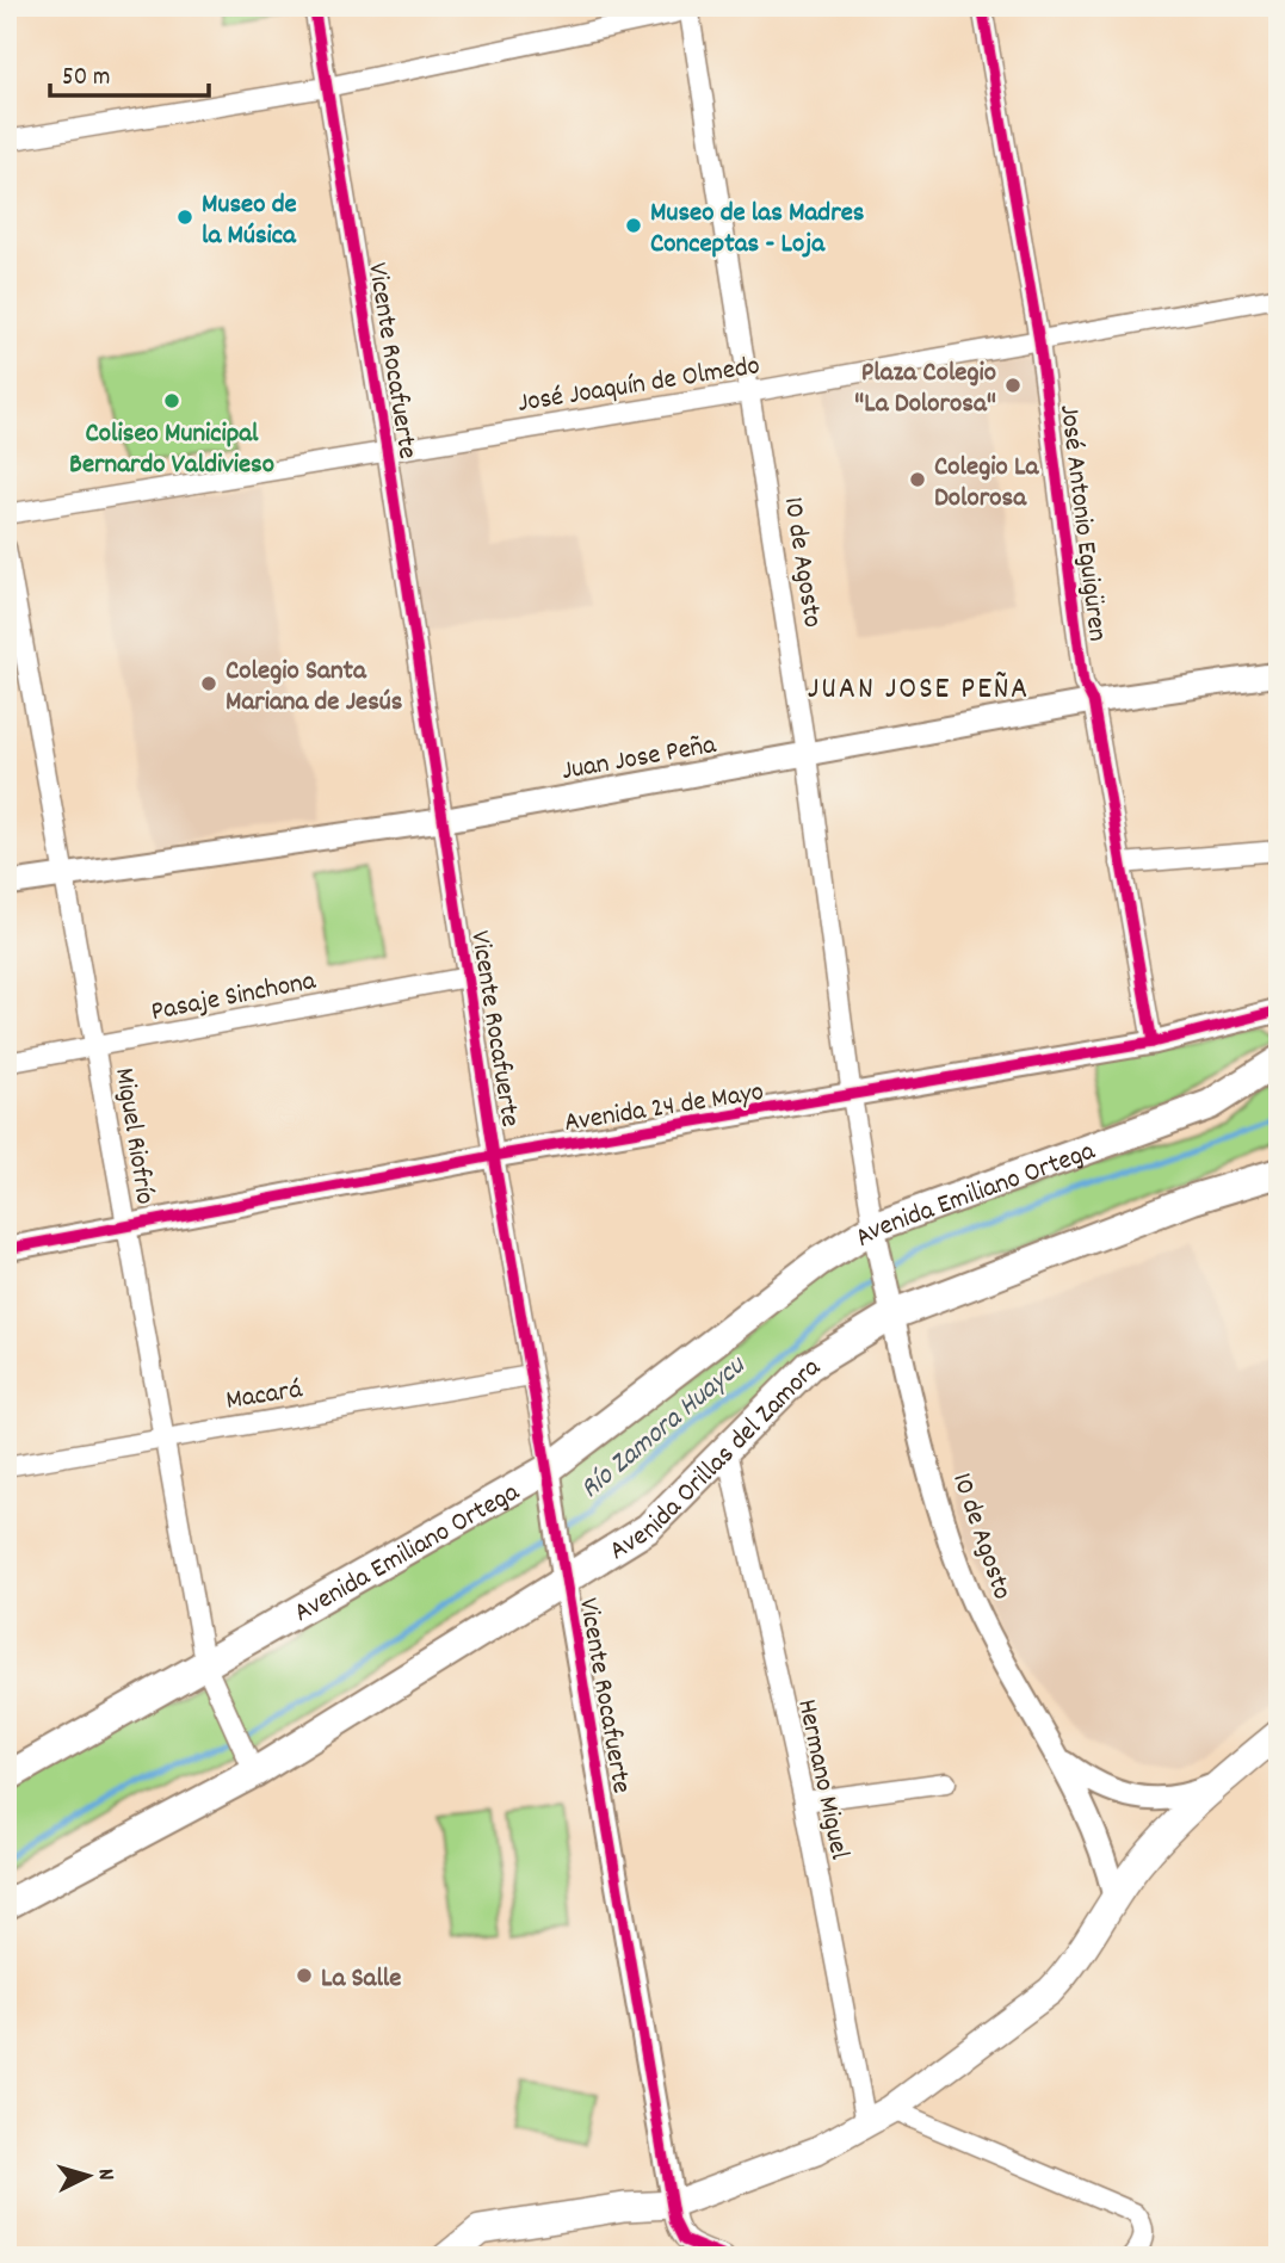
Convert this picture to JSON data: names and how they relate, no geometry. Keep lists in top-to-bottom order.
{
  "streets": {
    "main road": ["Avenida Emiliano Ortega", "Avenida Orillas del Zamora"],
    "street": [
      "Vicente Rocafuerte",
      "José Joaquín de Olmedo",
      "José Antonio Eguigüren",
      "10 de Agosto",
      "Juan Jose Peña",
      "Pasaje Sinchona",
      "Avenida 24 de Mayo",
      "Miguel Riofrío",
      "Macará",
      "Hermano Miguel"
    ]
  },
  "crossings": [
    ["Vicente Rocafuerte", "José Joaquín de Olmedo"],
    ["Vicente Rocafuerte", "Juan Jose Peña"],
    ["Vicente Rocafuerte", "Pasaje Sinchona"],
    ["Vicente Rocafuerte", "Avenida 24 de Mayo"],
    ["Vicente Rocafuerte", "Avenida Emiliano Ortega"],
    ["Vicente Rocafuerte", "Macará"],
    ["Vicente Rocafuerte", "Avenida Orillas del Zamora"],
    ["José Joaquín de Olmedo", "José Antonio Eguigüren"],
    ["José Joaquín de Olmedo", "10 de Agosto"],
    ["José Antonio Eguigüren", "Juan Jose Peña"],
    ["José Antonio Eguigüren", "Avenida 24 de Mayo"],
    ["10 de Agosto", "Juan Jose Peña"],
    ["10 de Agosto", "Avenida 24 de Mayo"],
    ["10 de Agosto", "Avenida Emiliano Ortega"],
    ["10 de Agosto", "Avenida Orillas del Zamora"],
    ["Juan Jose Peña", "Miguel Riofrío"],
    ["Pasaje Sinchona", "Miguel Riofrío"],
    ["Avenida 24 de Mayo", "Miguel Riofrío"],
    ["Miguel Riofrío", "Avenida Emiliano Ortega"],
    ["Miguel Riofrío", "Macará"],
    ["Miguel Riofrío", "Avenida Orillas del Zamora"],
    ["Avenida Orillas del Zamora", "Hermano Miguel"]
  ],
  "districts": ["JUAN JOSE PEÑA"],
  "water": ["Río Zamora Huaycu"],
  "places": [
    "Museo de la Música",
    "Museo de las Madres Conceptas - Loja",
    "Plaza Colegio \"La Dolorosa\"",
    "Coliseo Municipal Bernardo Valdivieso",
    "Colegio La Dolorosa",
    "Colegio Santa Mariana de Jesús",
    "La Salle"
  ],
  "scale_bar": "50 m",
  "north": "right"
}
